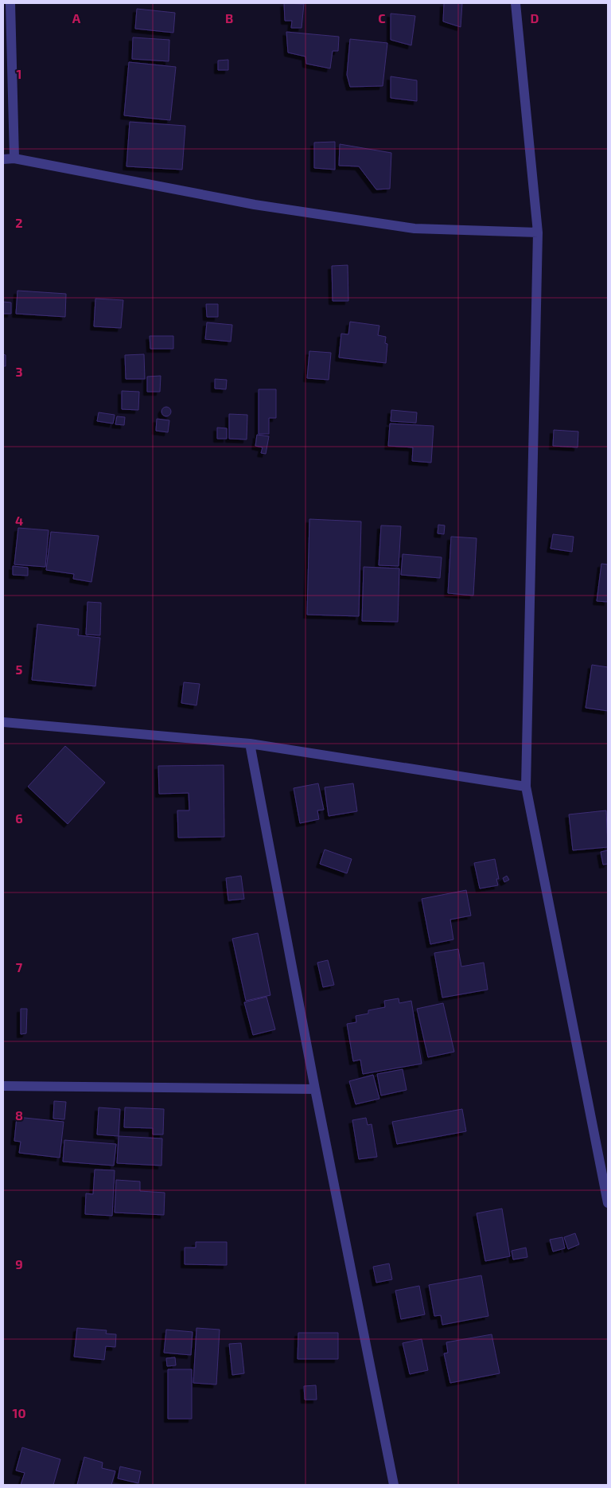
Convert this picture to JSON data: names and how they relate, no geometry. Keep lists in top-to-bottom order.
{
  "grid": {
    "columns": [
      "A",
      "B",
      "C",
      "D"
    ],
    "rows": [
      "1",
      "2",
      "3",
      "4",
      "5",
      "6",
      "7",
      "8",
      "9",
      "10"
    ]
  }
}
